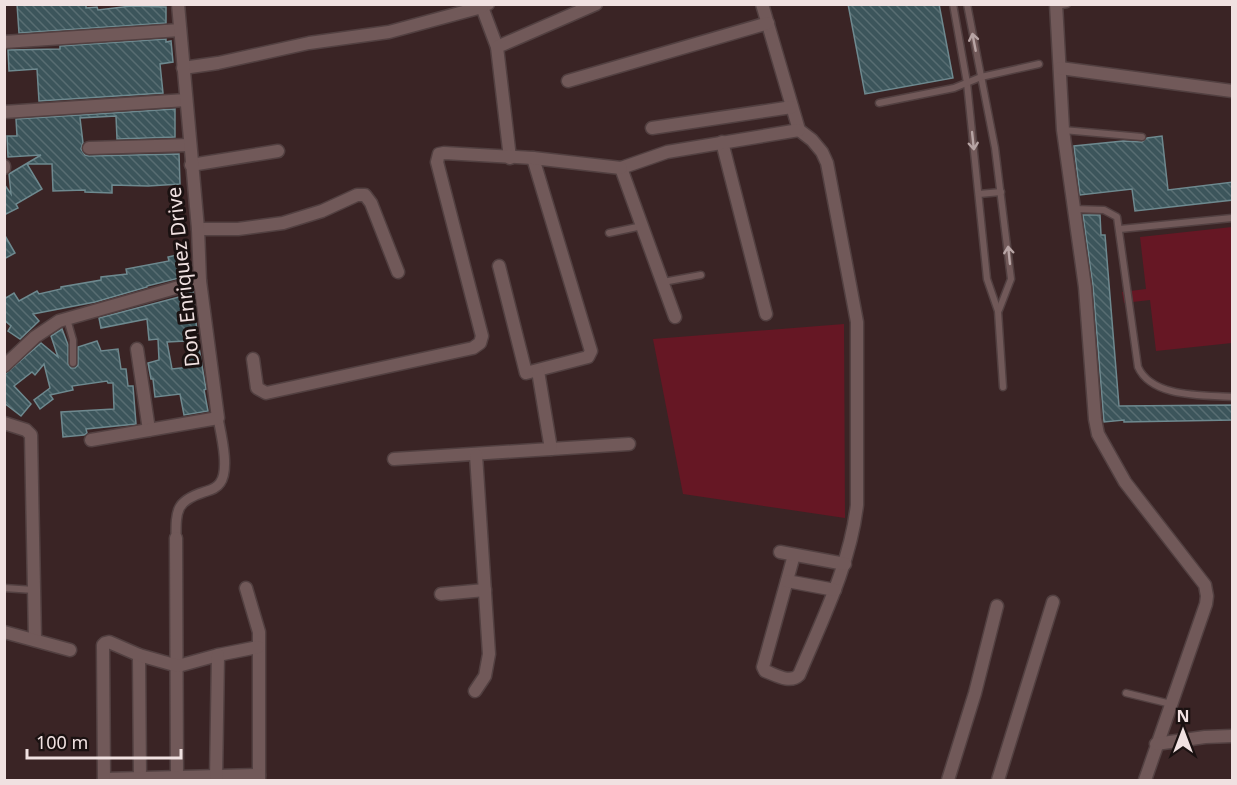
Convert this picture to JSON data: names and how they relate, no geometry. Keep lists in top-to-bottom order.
{
  "streets": {
    "street": ["Don Enriquez Drive"]
  },
  "scale_bar": "100 m",
  "north": "top"
}
